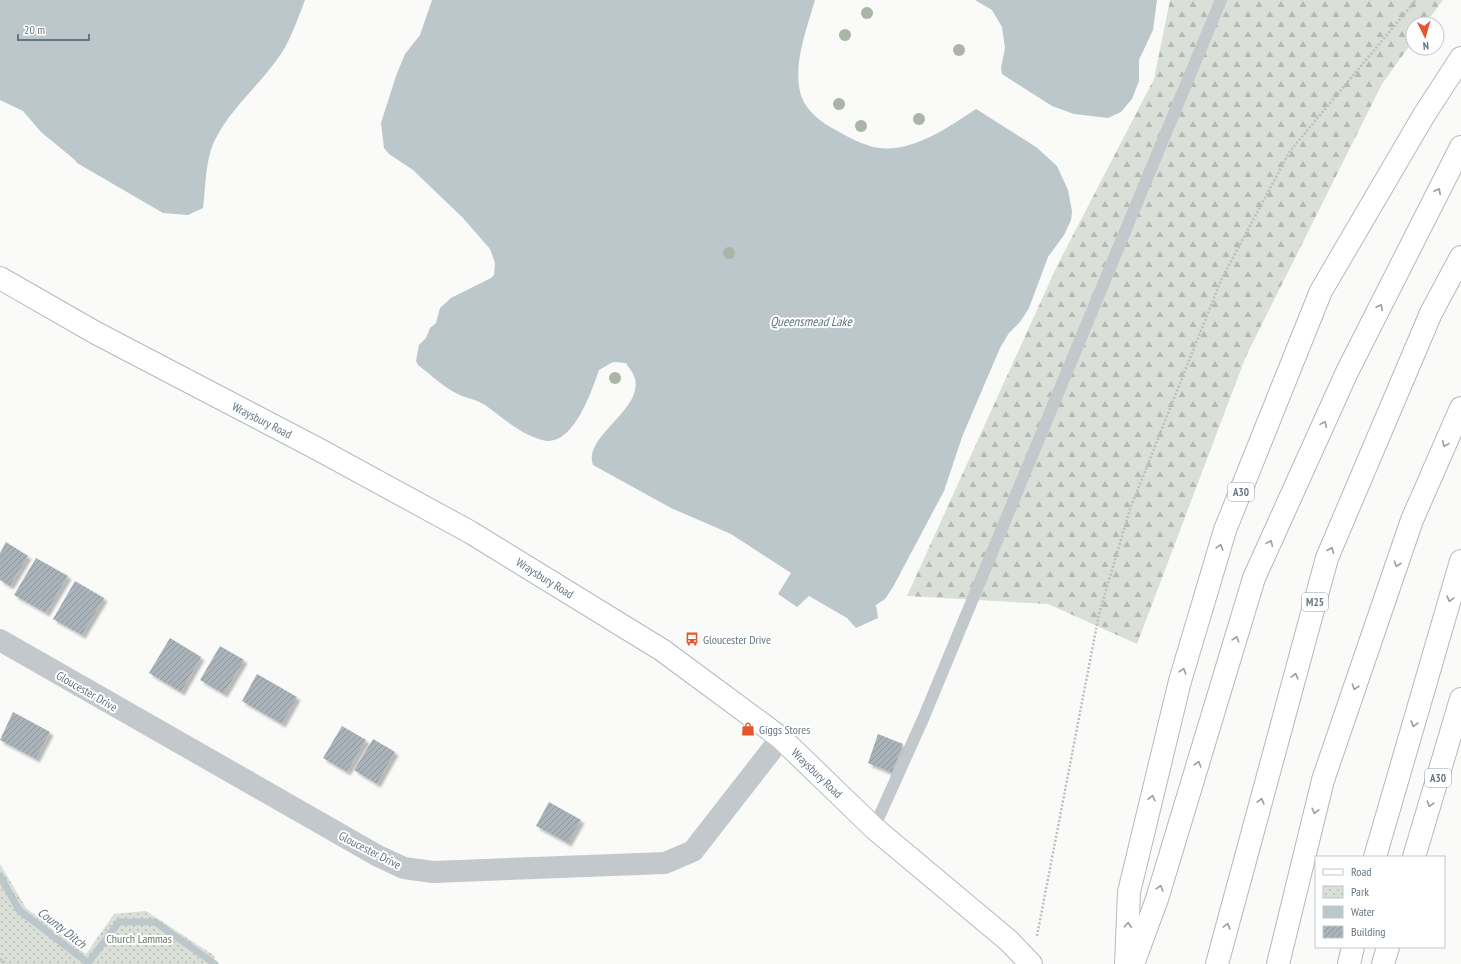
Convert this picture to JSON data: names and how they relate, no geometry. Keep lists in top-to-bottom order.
{
  "streets": {
    "main road": ["Wraysbury Road", "A30", "M25"],
    "street": ["Gloucester Drive"]
  },
  "crossings": [
    ["Wraysbury Road", "Gloucester Drive"]
  ],
  "water": ["Queensmead Lake", "County Ditch"],
  "parks": ["Church Lammas"],
  "places": {
    "bus stop": ["Gloucester Drive"],
    "shop": ["Giggs Stores"]
  },
  "legend": [
    "Road",
    "Park",
    "Water",
    "Building"
  ],
  "scale_bar": "20 m",
  "north": "bottom"
}
